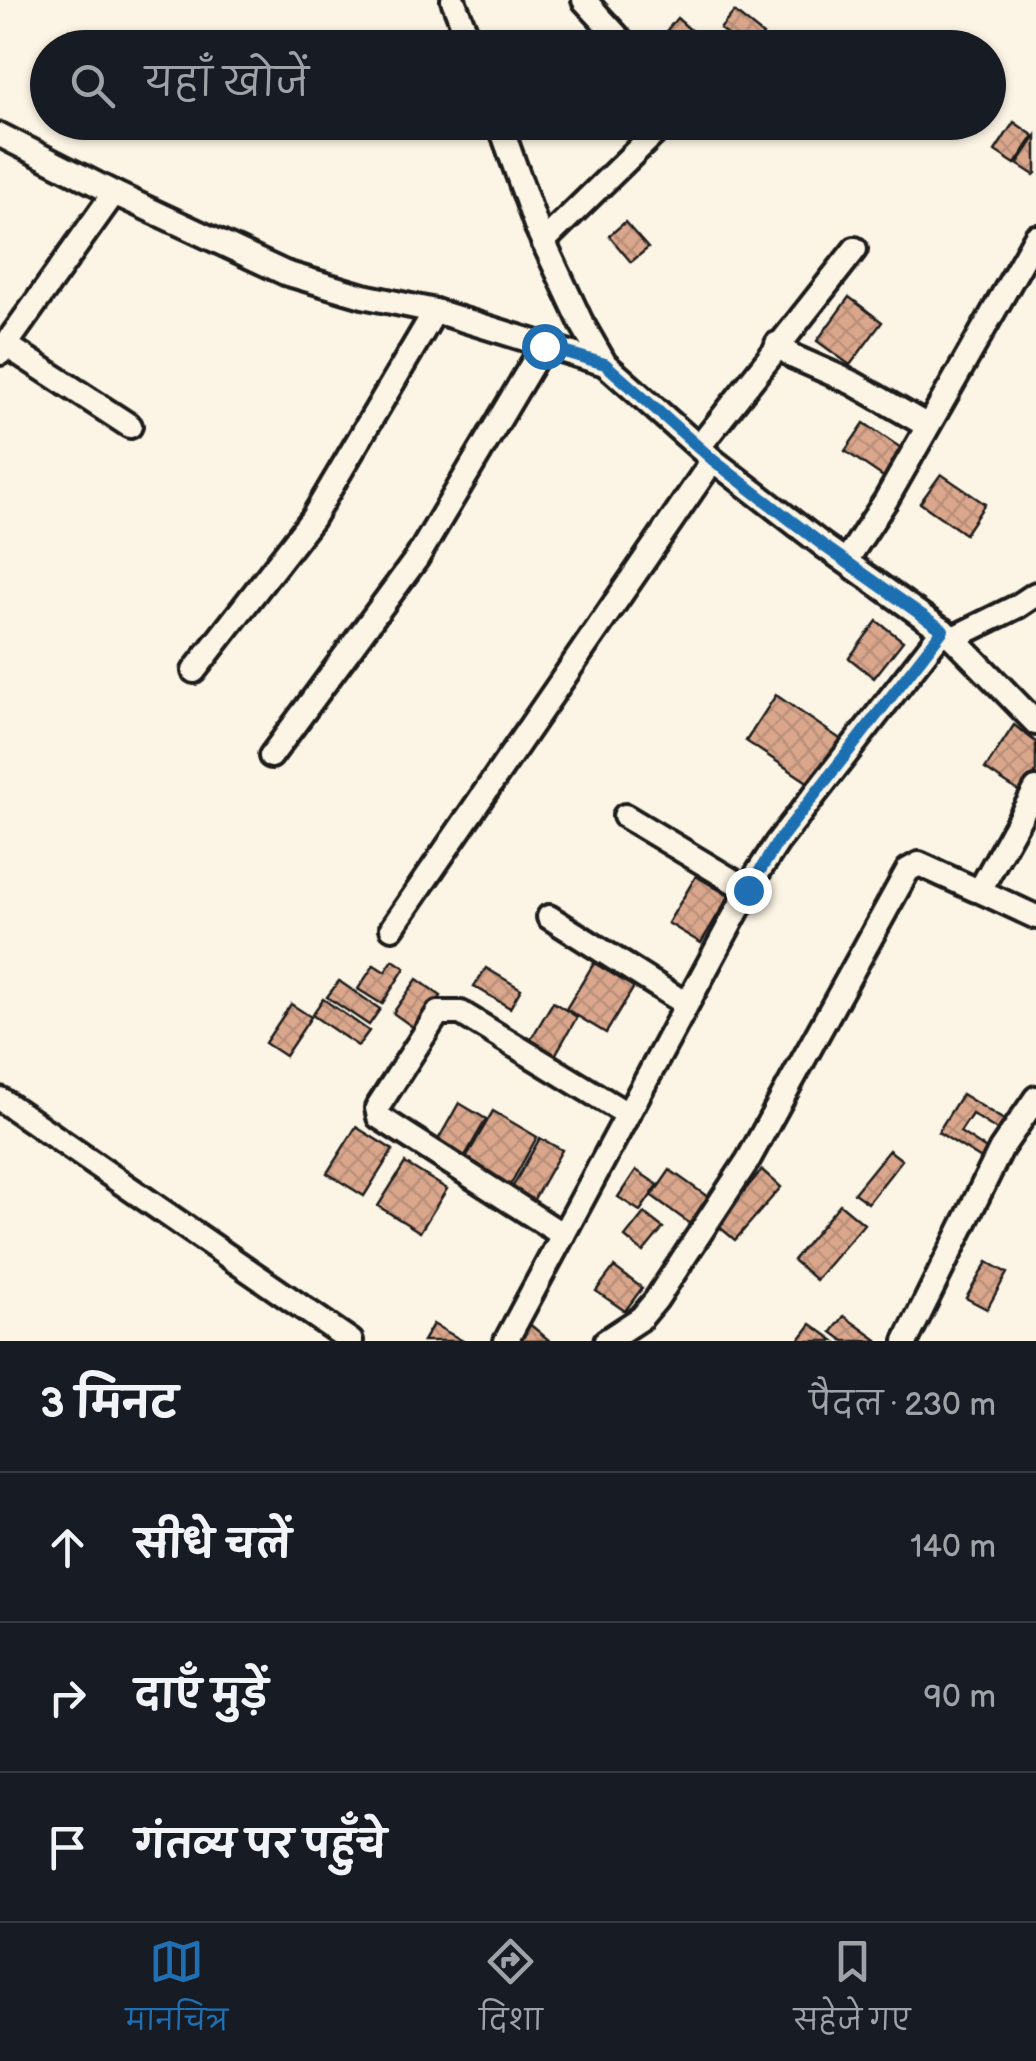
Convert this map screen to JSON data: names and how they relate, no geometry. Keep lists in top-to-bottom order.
{
  "page": {
    "search": "यहाँ खोजें",
    "heading": ["3 मिनट", "पैदल · 230 m"],
    "list": [
      ["सीधे चलें", "140 m"],
      ["दाएँ मुड़ें", "90 m"],
      "गंतव्य पर पहुँचे"
    ],
    "nav": ["मानचित्र", "दिशा", "सहेजे गए"]
  }
}
